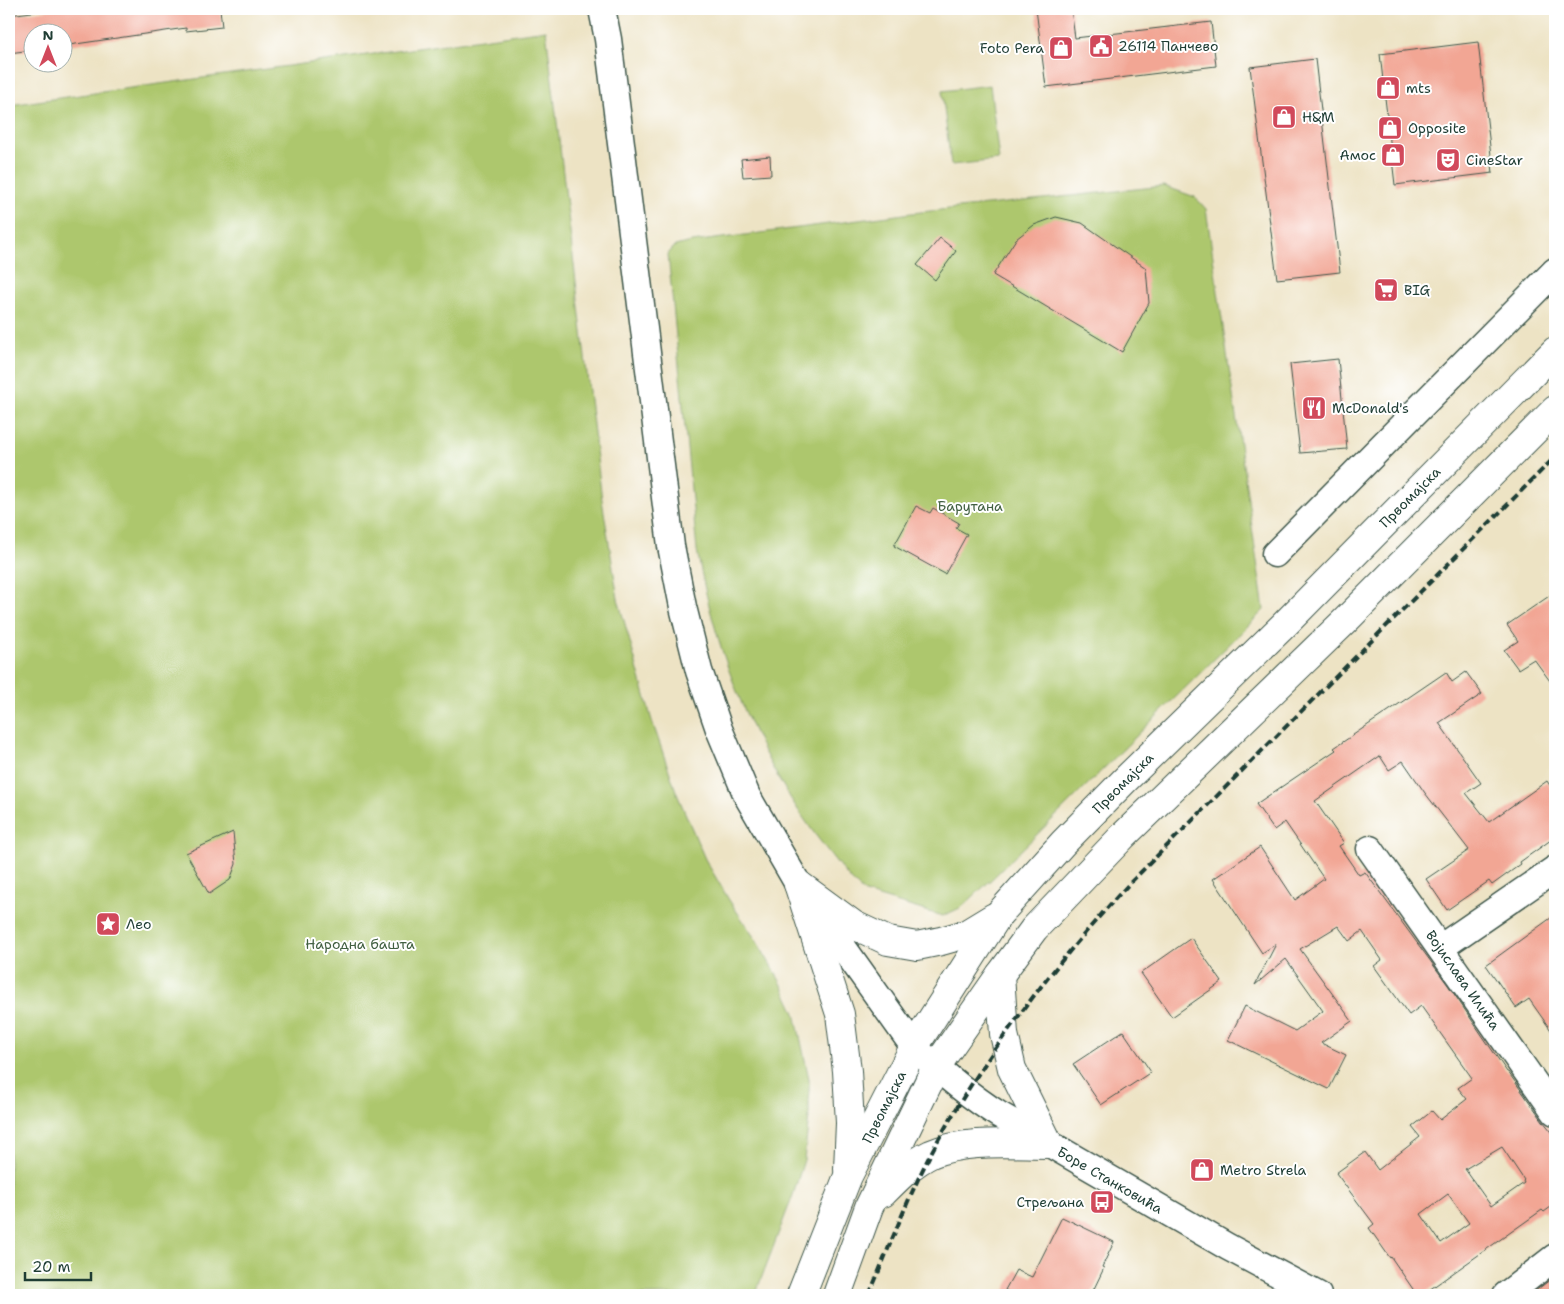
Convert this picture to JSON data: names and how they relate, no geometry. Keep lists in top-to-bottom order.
{
  "streets": {
    "main road": ["Првомајска"],
    "street": ["Војислава Илића", "Боре Станковића"]
  },
  "crossings": [
    ["Првомајска", "Боре Станковића"]
  ],
  "parks": ["Барутана", "Народна башта"],
  "places": {
    "public building": ["26114 Панчево"],
    "shop": [
      "Foto Pera",
      "mts",
      "H&M",
      "Opposite",
      "Амос",
      "Metro Strela"
    ],
    "theatre": ["CineStar"],
    "supermarket": ["BIG"],
    "restaurant": ["McDonald's"],
    "place": ["Лео"],
    "bus stop": ["Стрељана"]
  },
  "scale_bar": "20 m",
  "north": "top"
}
